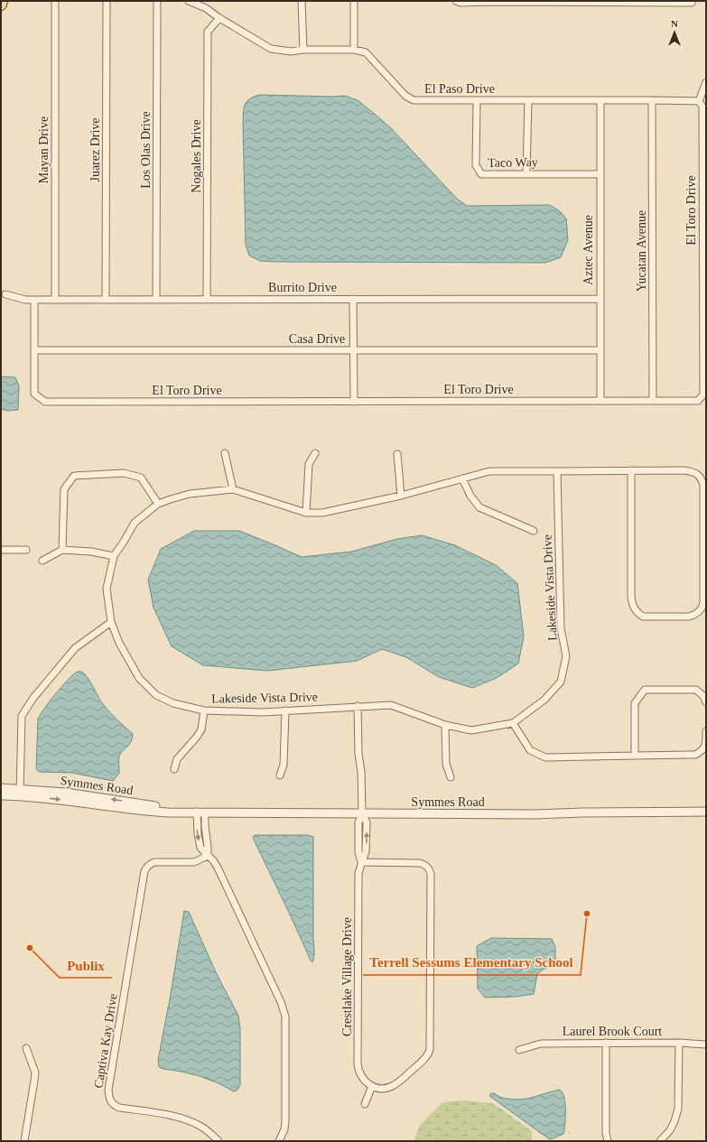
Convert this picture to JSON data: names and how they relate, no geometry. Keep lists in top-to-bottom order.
{
  "streets": {
    "street": [
      "El Paso Drive",
      "Mayan Drive",
      "Juarez Drive",
      "Los Olas Drive",
      "Nogales Drive",
      "Taco Way",
      "El Toro Drive",
      "Aztec Avenue",
      "Yucatan Avenue",
      "Burrito Drive",
      "Casa Drive",
      "Lakeside Vista Drive",
      "Symmes Road",
      "Crestlake Village Drive",
      "Laurel Brook Court",
      "Captiva Kay Drive"
    ]
  },
  "crossings": [
    ["El Paso Drive", "Nogales Drive"],
    ["El Paso Drive", "Taco Way"],
    ["El Paso Drive", "El Toro Drive"],
    ["El Paso Drive", "Aztec Avenue"],
    ["El Paso Drive", "Yucatan Avenue"],
    ["Mayan Drive", "Burrito Drive"],
    ["Juarez Drive", "Burrito Drive"],
    ["Los Olas Drive", "Burrito Drive"],
    ["Nogales Drive", "Burrito Drive"],
    ["Taco Way", "Aztec Avenue"],
    ["El Toro Drive", "Aztec Avenue"],
    ["El Toro Drive", "Yucatan Avenue"],
    ["El Toro Drive", "Burrito Drive"],
    ["El Toro Drive", "Casa Drive"],
    ["Aztec Avenue", "Burrito Drive"],
    ["Aztec Avenue", "Casa Drive"],
    ["Lakeside Vista Drive", "Crestlake Village Drive"],
    ["Symmes Road", "Crestlake Village Drive"]
  ],
  "places": ["Terrell Sessums Elementary School", "Publix"],
  "north": "top"
}
